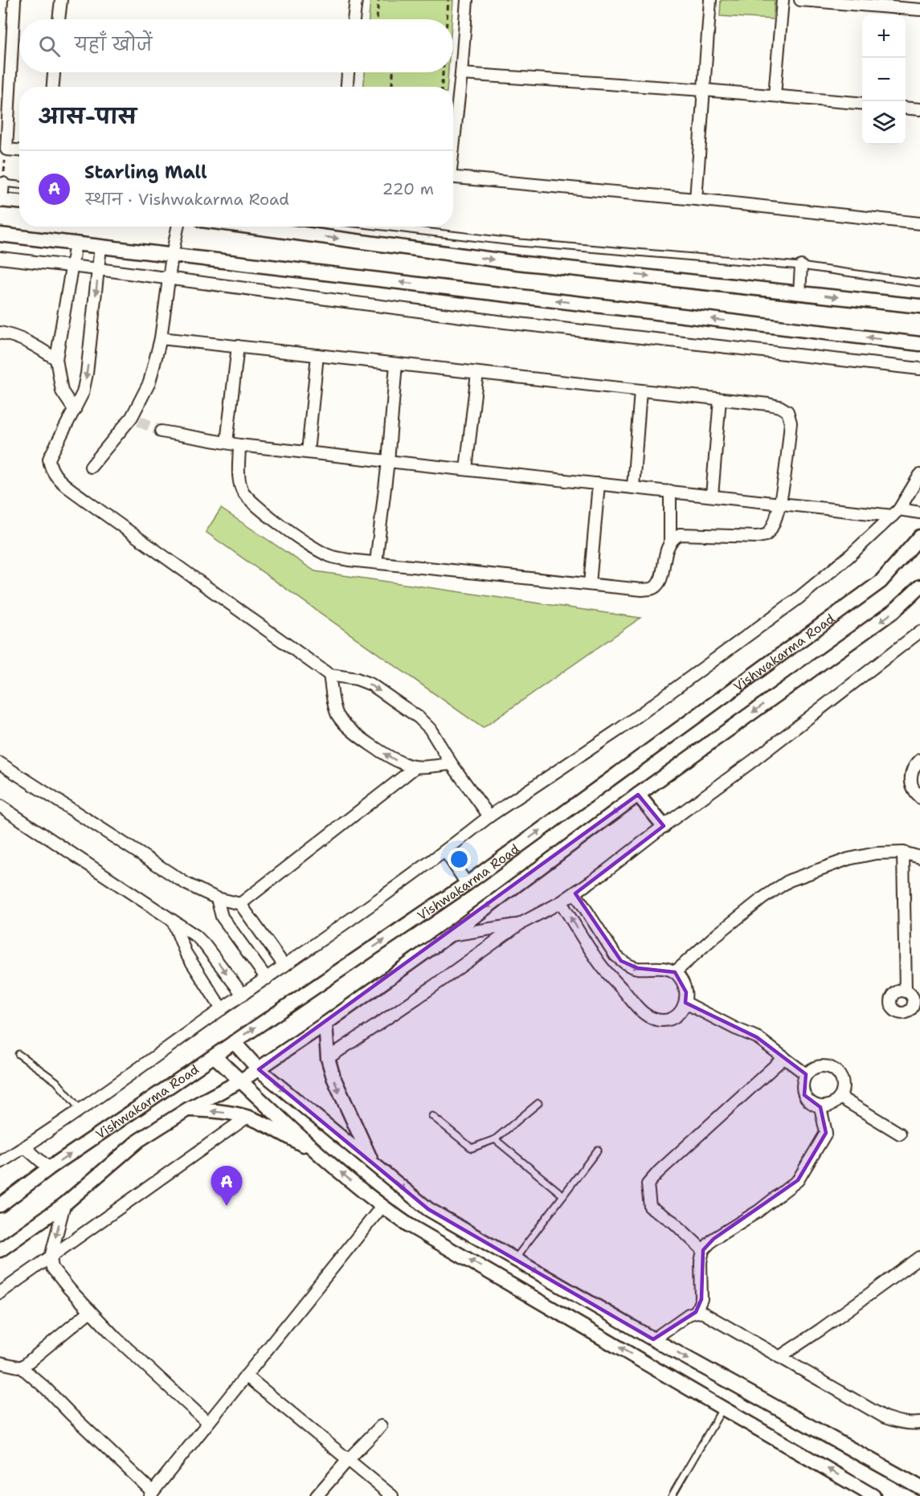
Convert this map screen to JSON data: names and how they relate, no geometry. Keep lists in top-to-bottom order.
{
  "streets": {
    "street": ["Vishwakarma Road"]
  },
  "page": {
    "map_buttons": ["+", "−"],
    "search": "यहाँ खोजें",
    "heading": "आस-पास",
    "list": [
      {
        "mark": "A",
        "name": "Starling Mall",
        "note": "स्थान · Vishwakarma Road",
        "value": "220 m"
      }
    ],
    "pins": "A"
  }
}
